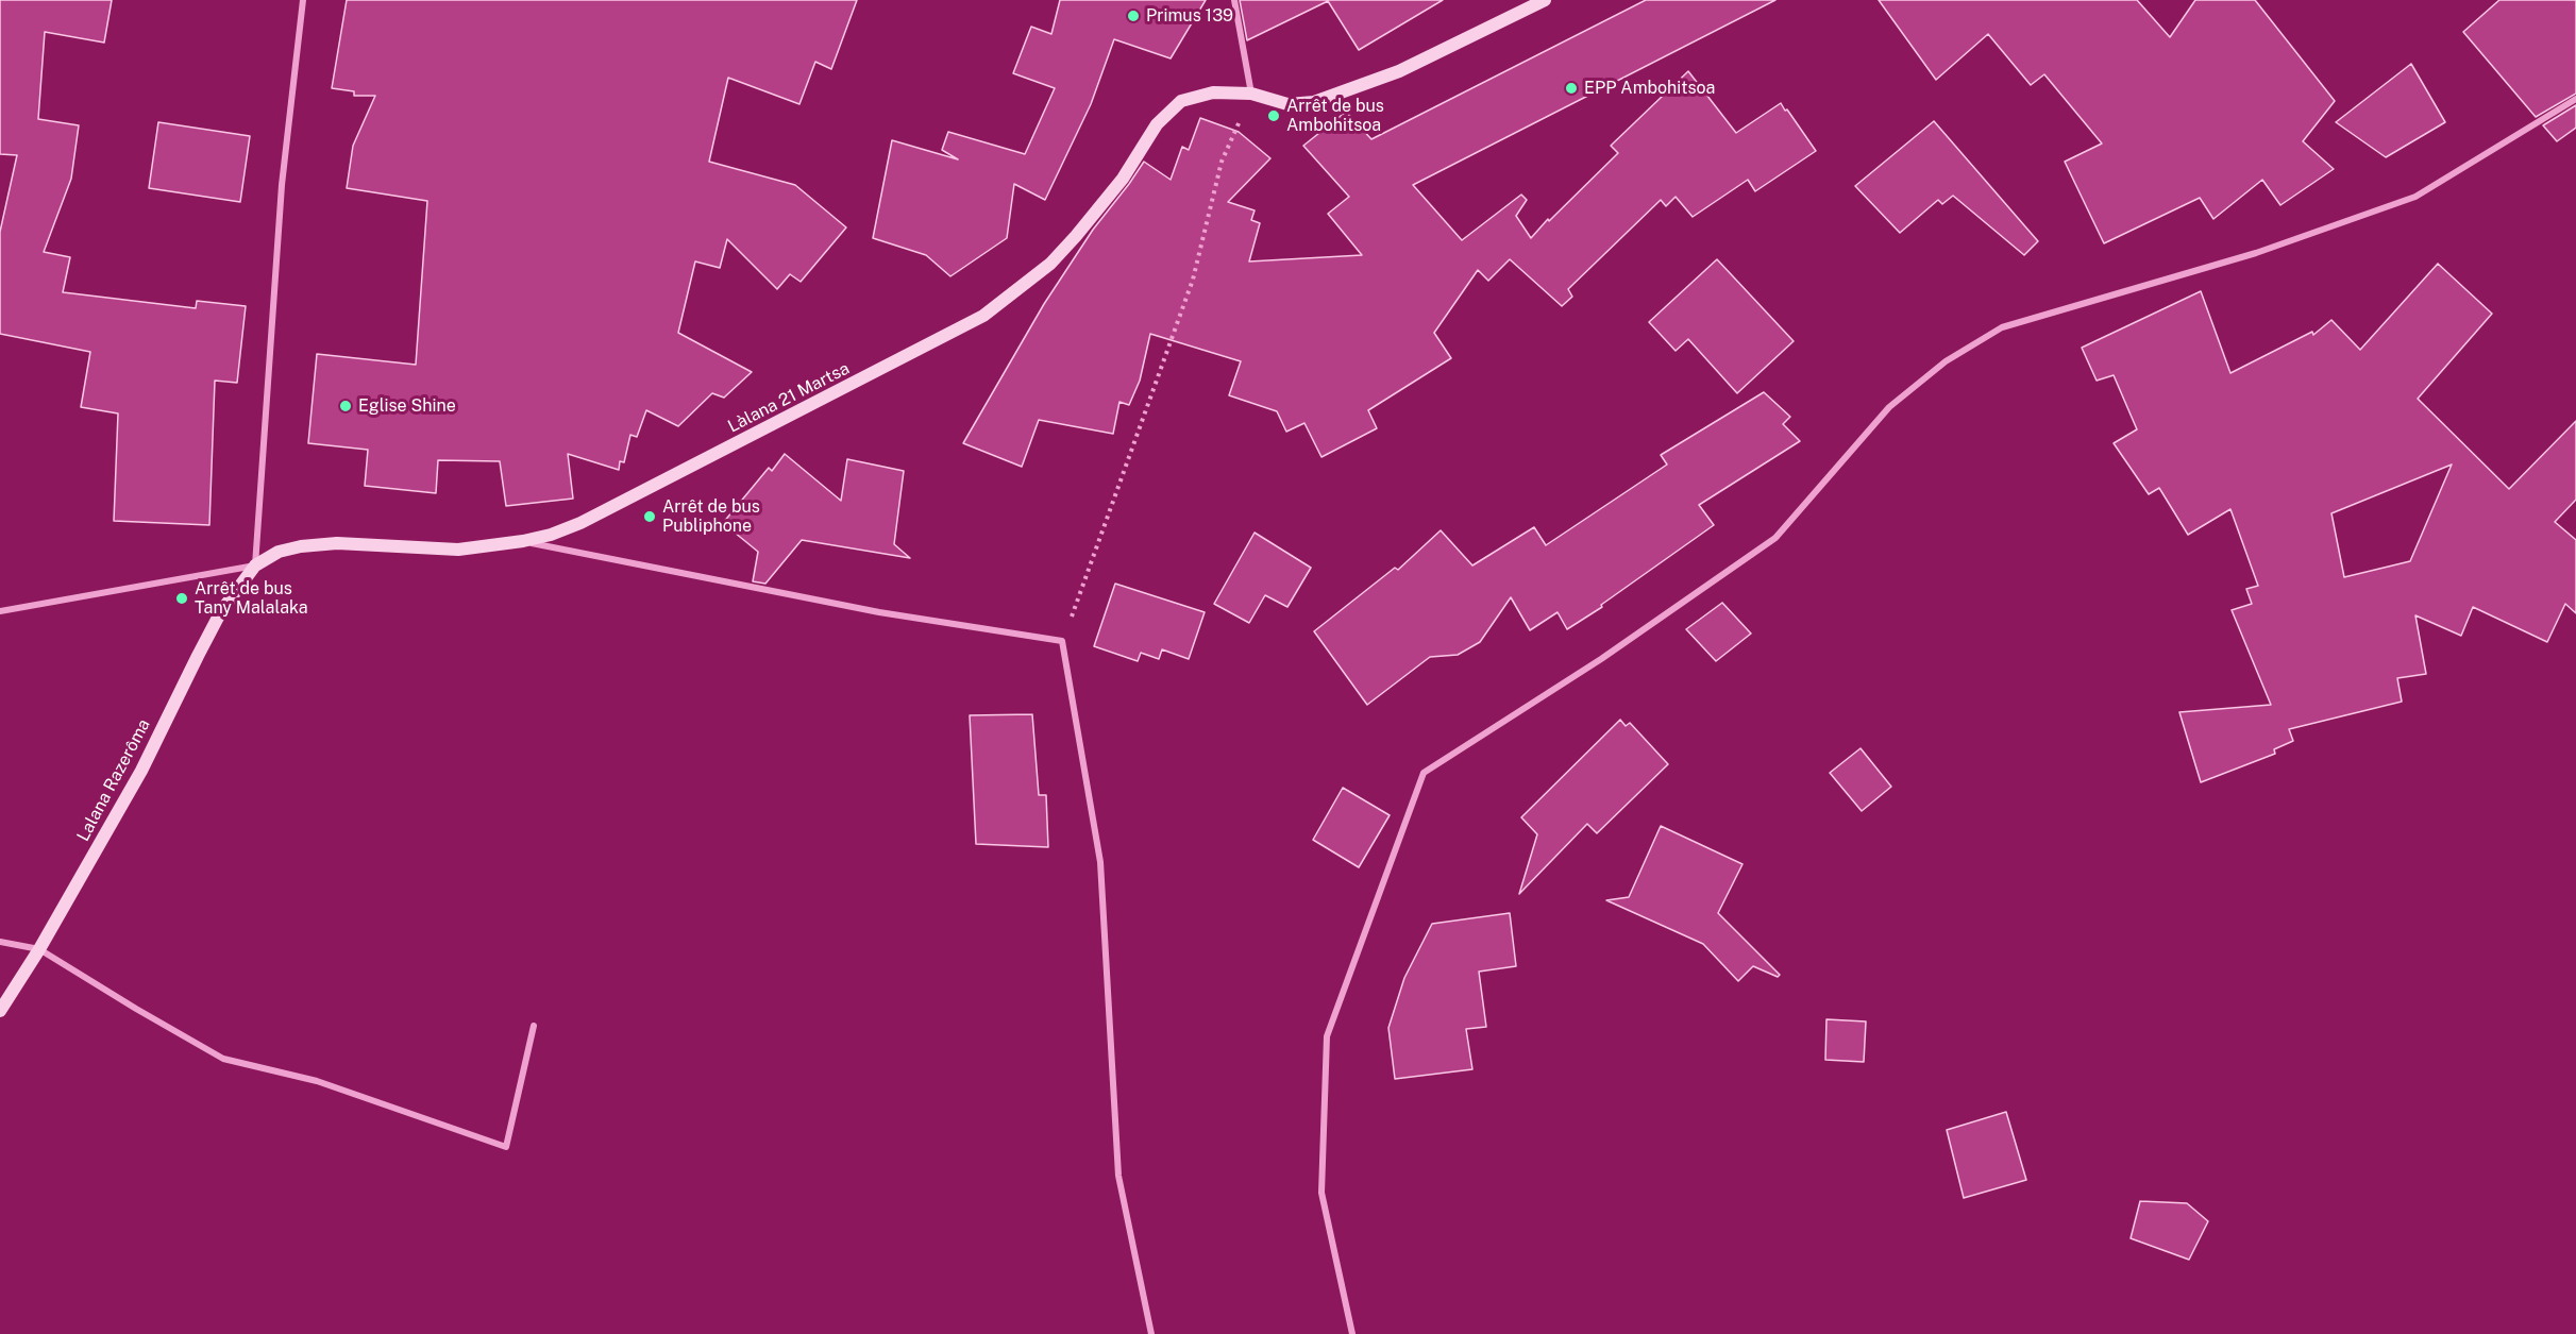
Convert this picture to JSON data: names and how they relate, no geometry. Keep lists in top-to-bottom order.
{
  "streets": {
    "street": ["Làlana 21 Martsa", "Lalana Razerôma"]
  },
  "crossings": [
    ["Làlana 21 Martsa", "Lalana Razerôma"]
  ],
  "places": [
    "Primus 139",
    "EPP Ambohitsoa",
    "Arrêt de bus Ambohitsoa",
    "Eglise Shine",
    "Arrêt de bus Publiphone",
    "Arrêt de bus Tany Malalaka"
  ]
}
